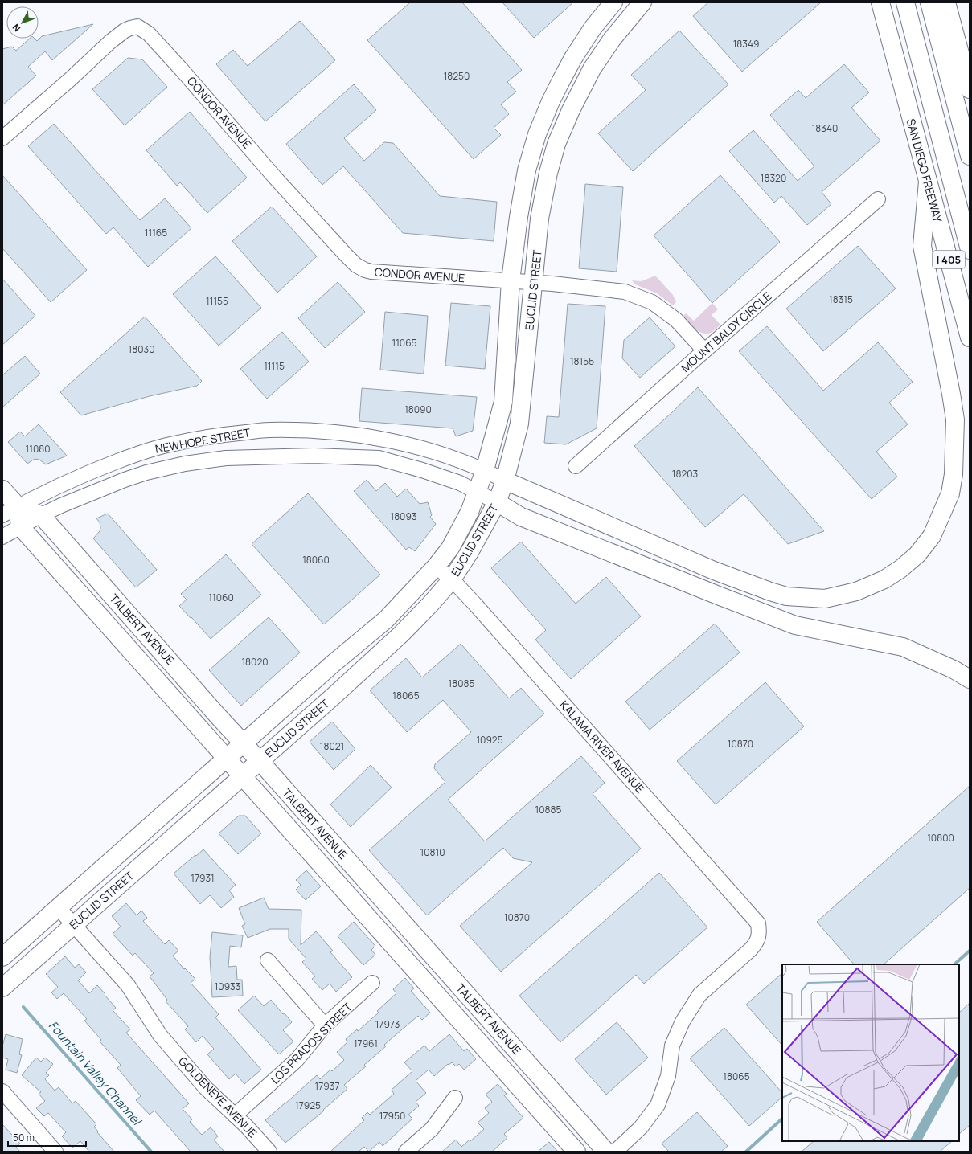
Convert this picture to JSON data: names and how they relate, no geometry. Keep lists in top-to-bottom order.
{
  "streets": {
    "main road": [
      "SAN DIEGO FREEWAY",
      "I 405",
      "EUCLID STREET",
      "TALBERT AVENUE"
    ],
    "street": [
      "CONDOR AVENUE",
      "MOUNT BALDY CIRCLE",
      "NEWHOPE STREET",
      "KALAMA RIVER AVENUE",
      "LOS PRADOS STREET",
      "GOLDENEYE AVENUE"
    ]
  },
  "crossings": [
    ["CONDOR AVENUE", "EUCLID STREET"],
    ["CONDOR AVENUE", "MOUNT BALDY CIRCLE"],
    ["EUCLID STREET", "NEWHOPE STREET"],
    ["EUCLID STREET", "TALBERT AVENUE"],
    ["EUCLID STREET", "KALAMA RIVER AVENUE"],
    ["EUCLID STREET", "GOLDENEYE AVENUE"],
    ["NEWHOPE STREET", "TALBERT AVENUE"],
    ["LOS PRADOS STREET", "GOLDENEYE AVENUE"]
  ],
  "water": ["Fountain Valley Channel"],
  "house_numbers": [
    "18349",
    "18250",
    "18340",
    "18320",
    "11165",
    "18315",
    "11155",
    "11065",
    "18030",
    "18155",
    "11115",
    "18090",
    "11080",
    "18203",
    "18093",
    "18060",
    "11060",
    "18020",
    "18085",
    "18065",
    "10925",
    "10870",
    "18021",
    "10885",
    "10800",
    "10810",
    "17931",
    "10870",
    "10933",
    "17973",
    "17961",
    "18065",
    "17937",
    "17925",
    "17950"
  ],
  "scale_bar": "50 m",
  "north": "bottom left"
}
